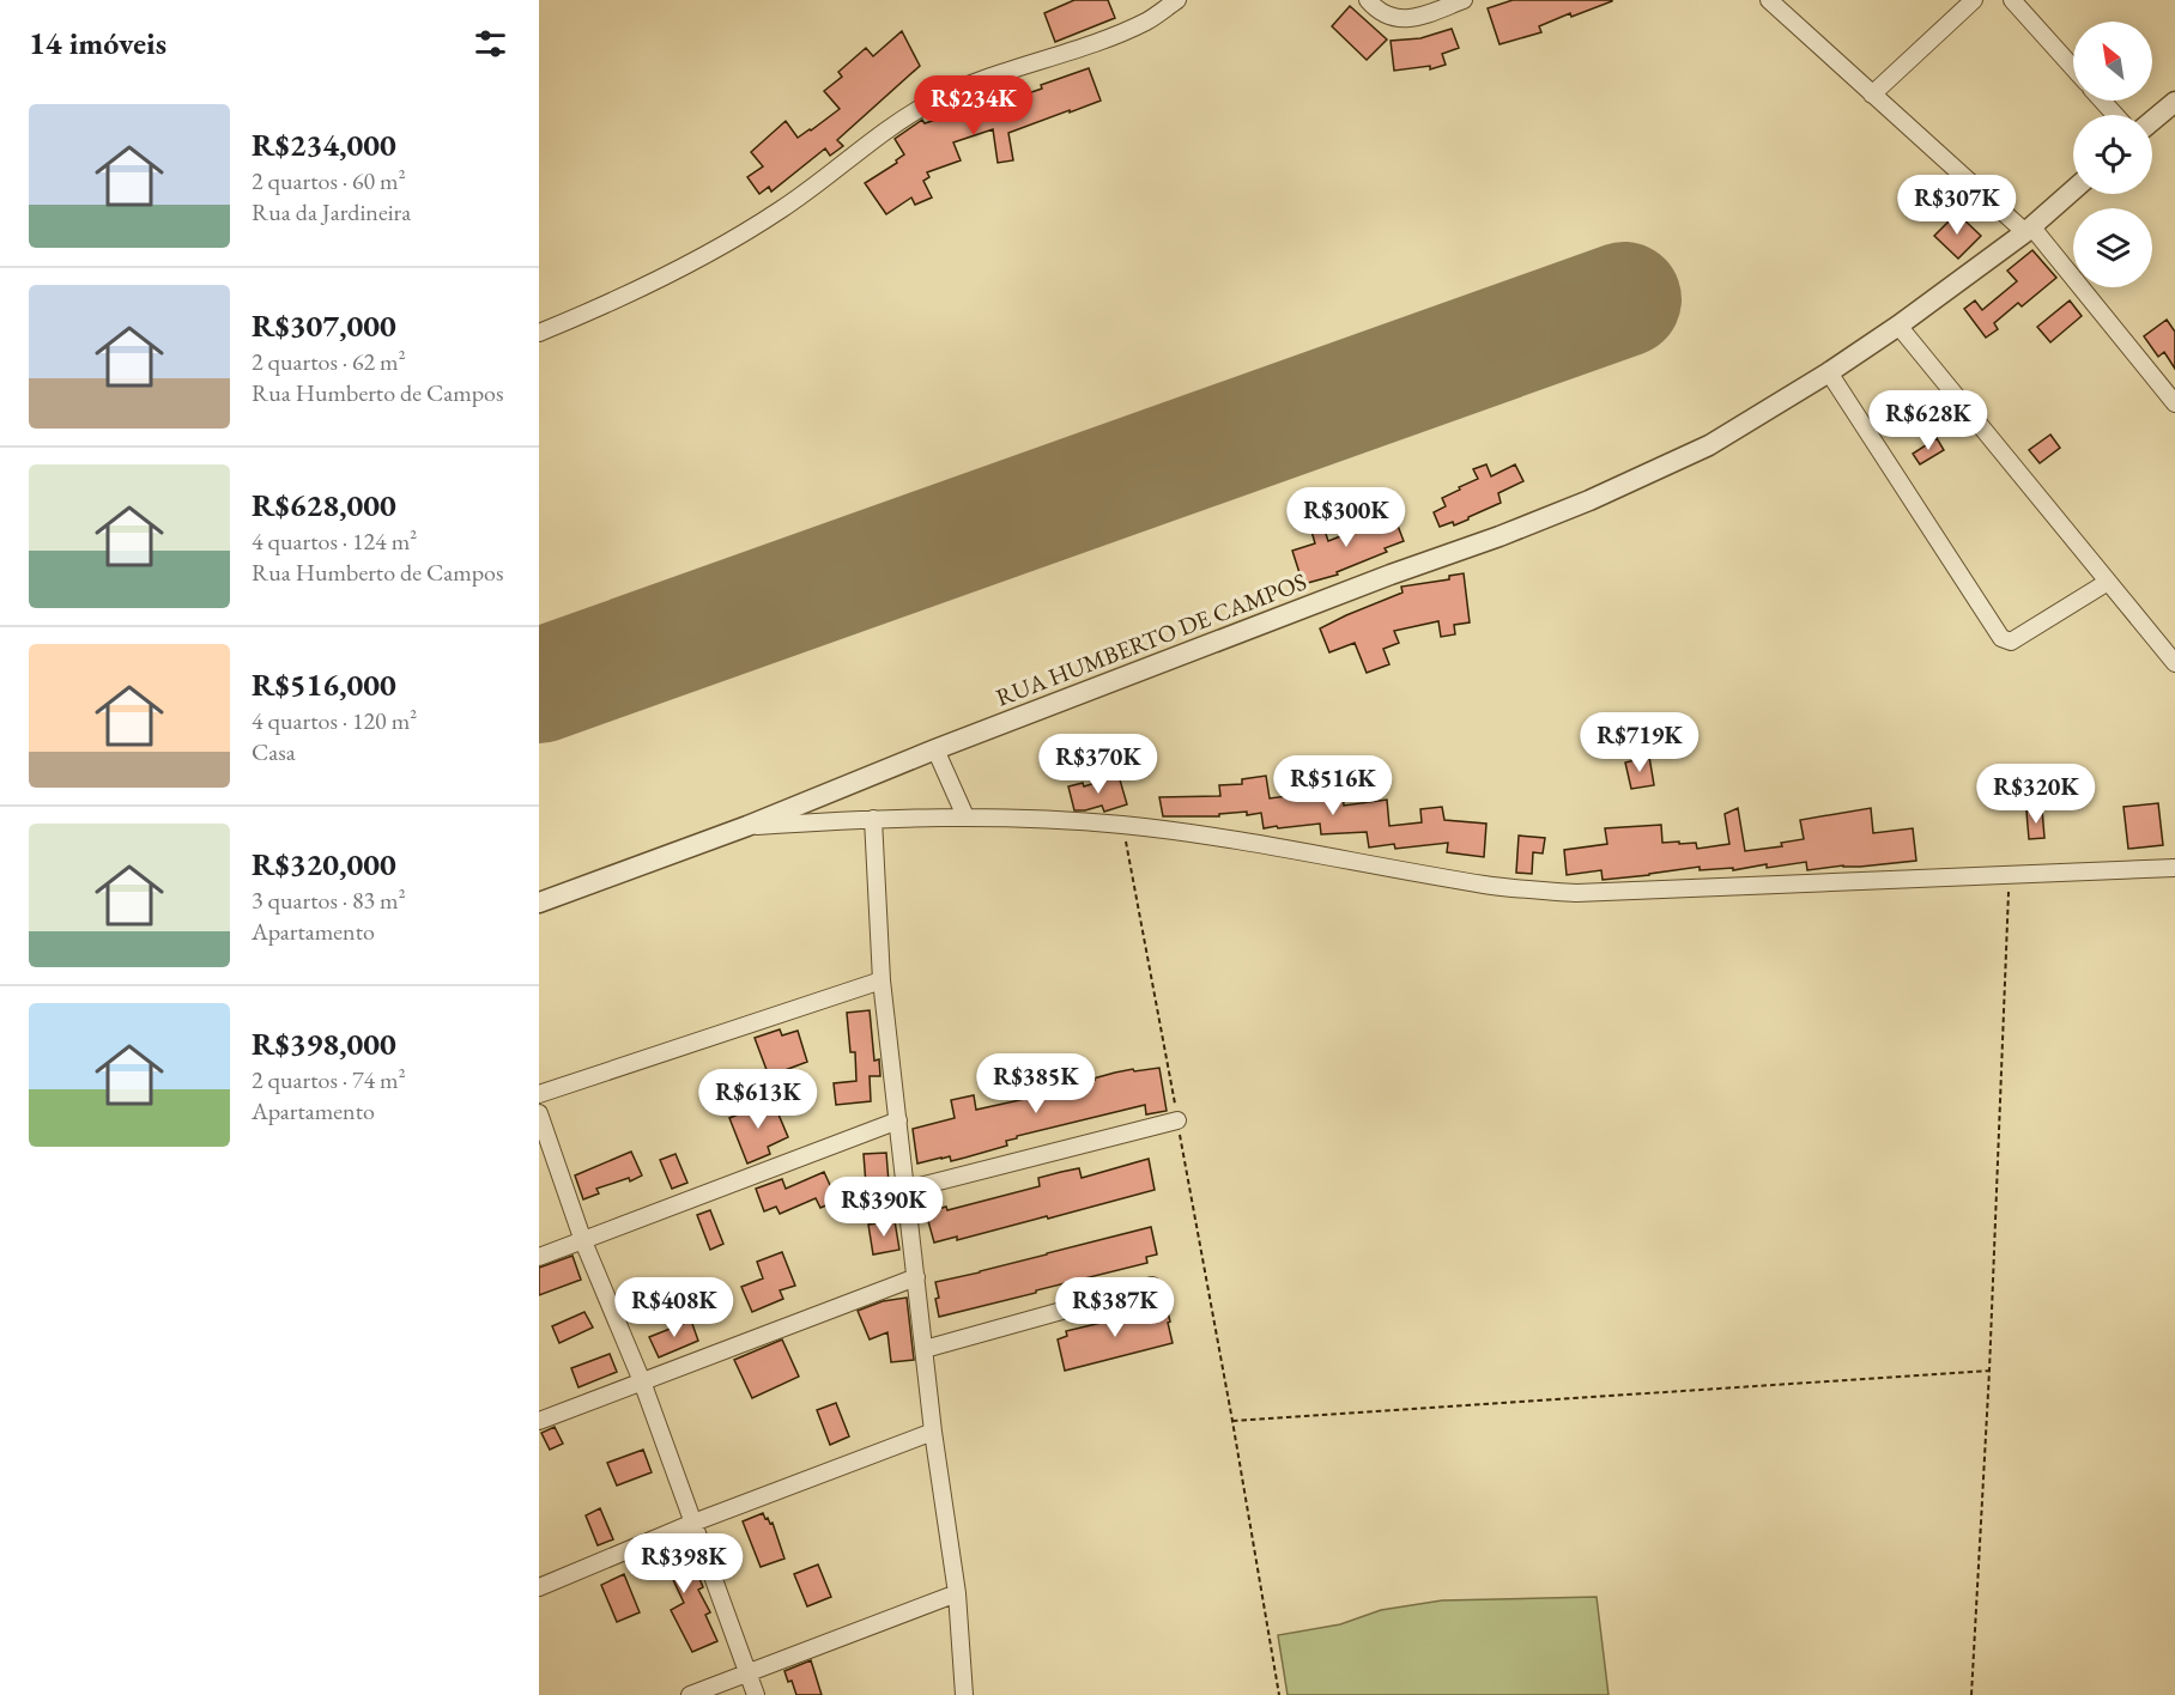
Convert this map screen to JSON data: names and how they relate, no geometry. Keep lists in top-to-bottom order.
{
  "streets": {
    "street": ["RUA HUMBERTO DE CAMPOS"]
  },
  "north": "top left",
  "page": {
    "heading": "14 imóveis",
    "price": [
      "R$234K",
      "R$307K",
      "R$628K",
      "R$300K",
      "R$719K",
      "R$370K",
      "R$516K",
      "R$320K",
      "R$385K",
      "R$613K",
      "R$390K",
      "R$408K",
      "R$387K",
      "R$398K"
    ],
    "list": [
      {
        "name": "R$234,000",
        "note": "2 quartos · 60 m² · Rua da Jardineira"
      },
      {
        "name": "R$307,000",
        "note": "2 quartos · 62 m² · Rua Humberto de Campos"
      },
      {
        "name": "R$628,000",
        "note": "4 quartos · 124 m² · Rua Humberto de Campos"
      },
      {
        "name": "R$516,000",
        "note": "4 quartos · 120 m² · Casa"
      },
      {
        "name": "R$320,000",
        "note": "3 quartos · 83 m² · Apartamento"
      },
      {
        "name": "R$398,000",
        "note": "2 quartos · 74 m² · Apartamento"
      }
    ]
  }
}
